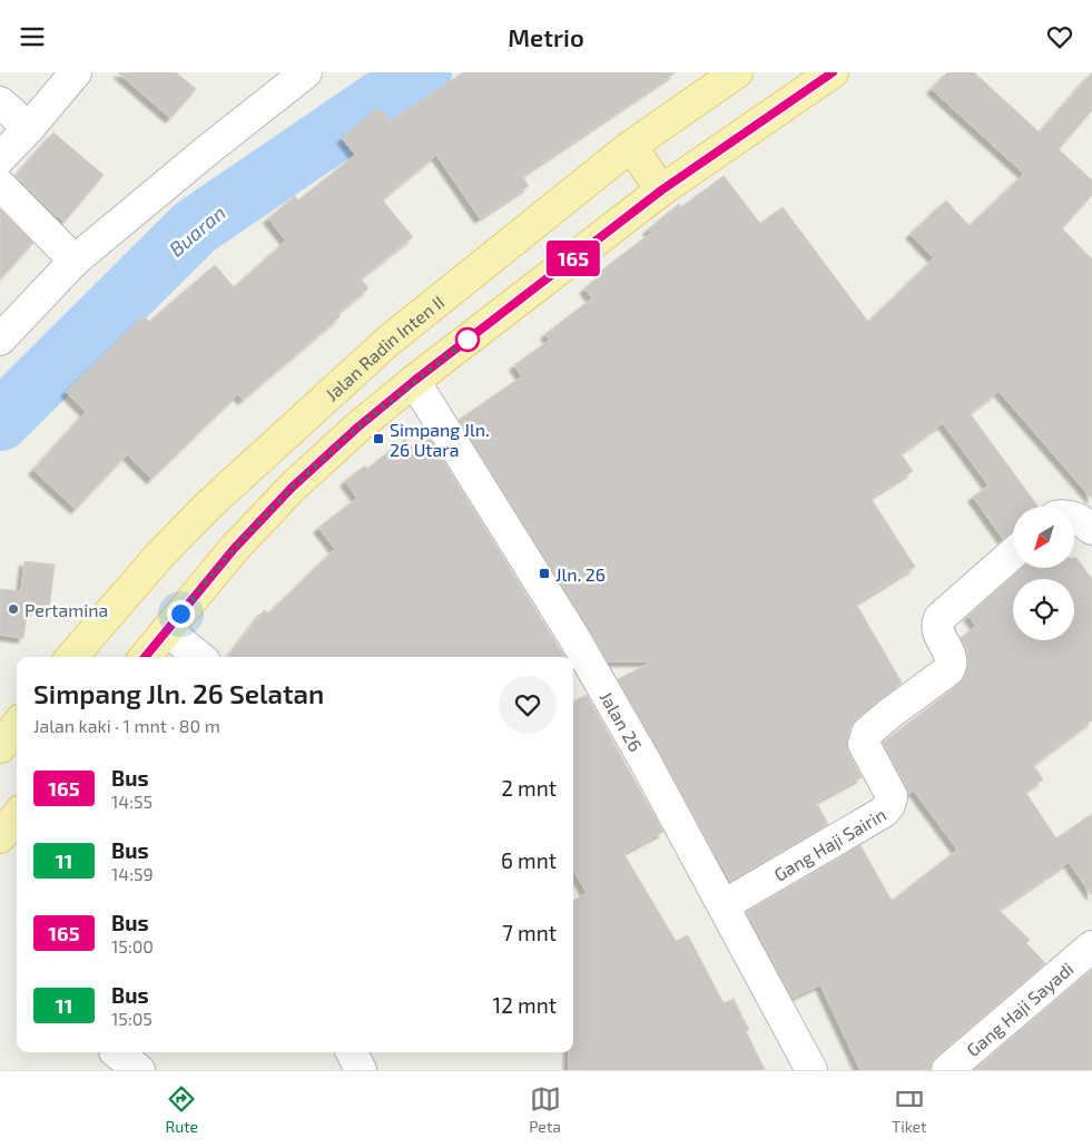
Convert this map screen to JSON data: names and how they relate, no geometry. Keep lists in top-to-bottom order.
{
  "streets": {
    "main road": ["Jalan Radin Inten II"],
    "street": ["Jalan 26", "Gang Haji Sairin", "Gang Haji Sayadi"]
  },
  "crossings": [
    ["Jalan 26", "Gang Haji Sairin"]
  ],
  "water": ["Buaran"],
  "places": {
    "transit": ["Simpang Jln. 26 Utara", "Jln. 26"],
    "other": ["Pertamina"]
  },
  "lines": ["bus line 165"],
  "north": "bottom left",
  "page": {
    "header": "Metrio",
    "on_map": "165",
    "heading": ["Simpang Jln. 26 Selatan", "Jalan kaki · 1 mnt · 80 m"],
    "list": [
      {
        "mark": "165",
        "name": "Bus",
        "note": "14:55",
        "value": "2 mnt"
      },
      {
        "mark": "11",
        "name": "Bus",
        "note": "14:59",
        "value": "6 mnt"
      },
      {
        "mark": "165",
        "name": "Bus",
        "note": "15:00",
        "value": "7 mnt"
      },
      {
        "mark": "11",
        "name": "Bus",
        "note": "15:05",
        "value": "12 mnt"
      }
    ],
    "tabs": ["Rute", "Peta", "Tiket"]
  }
}
